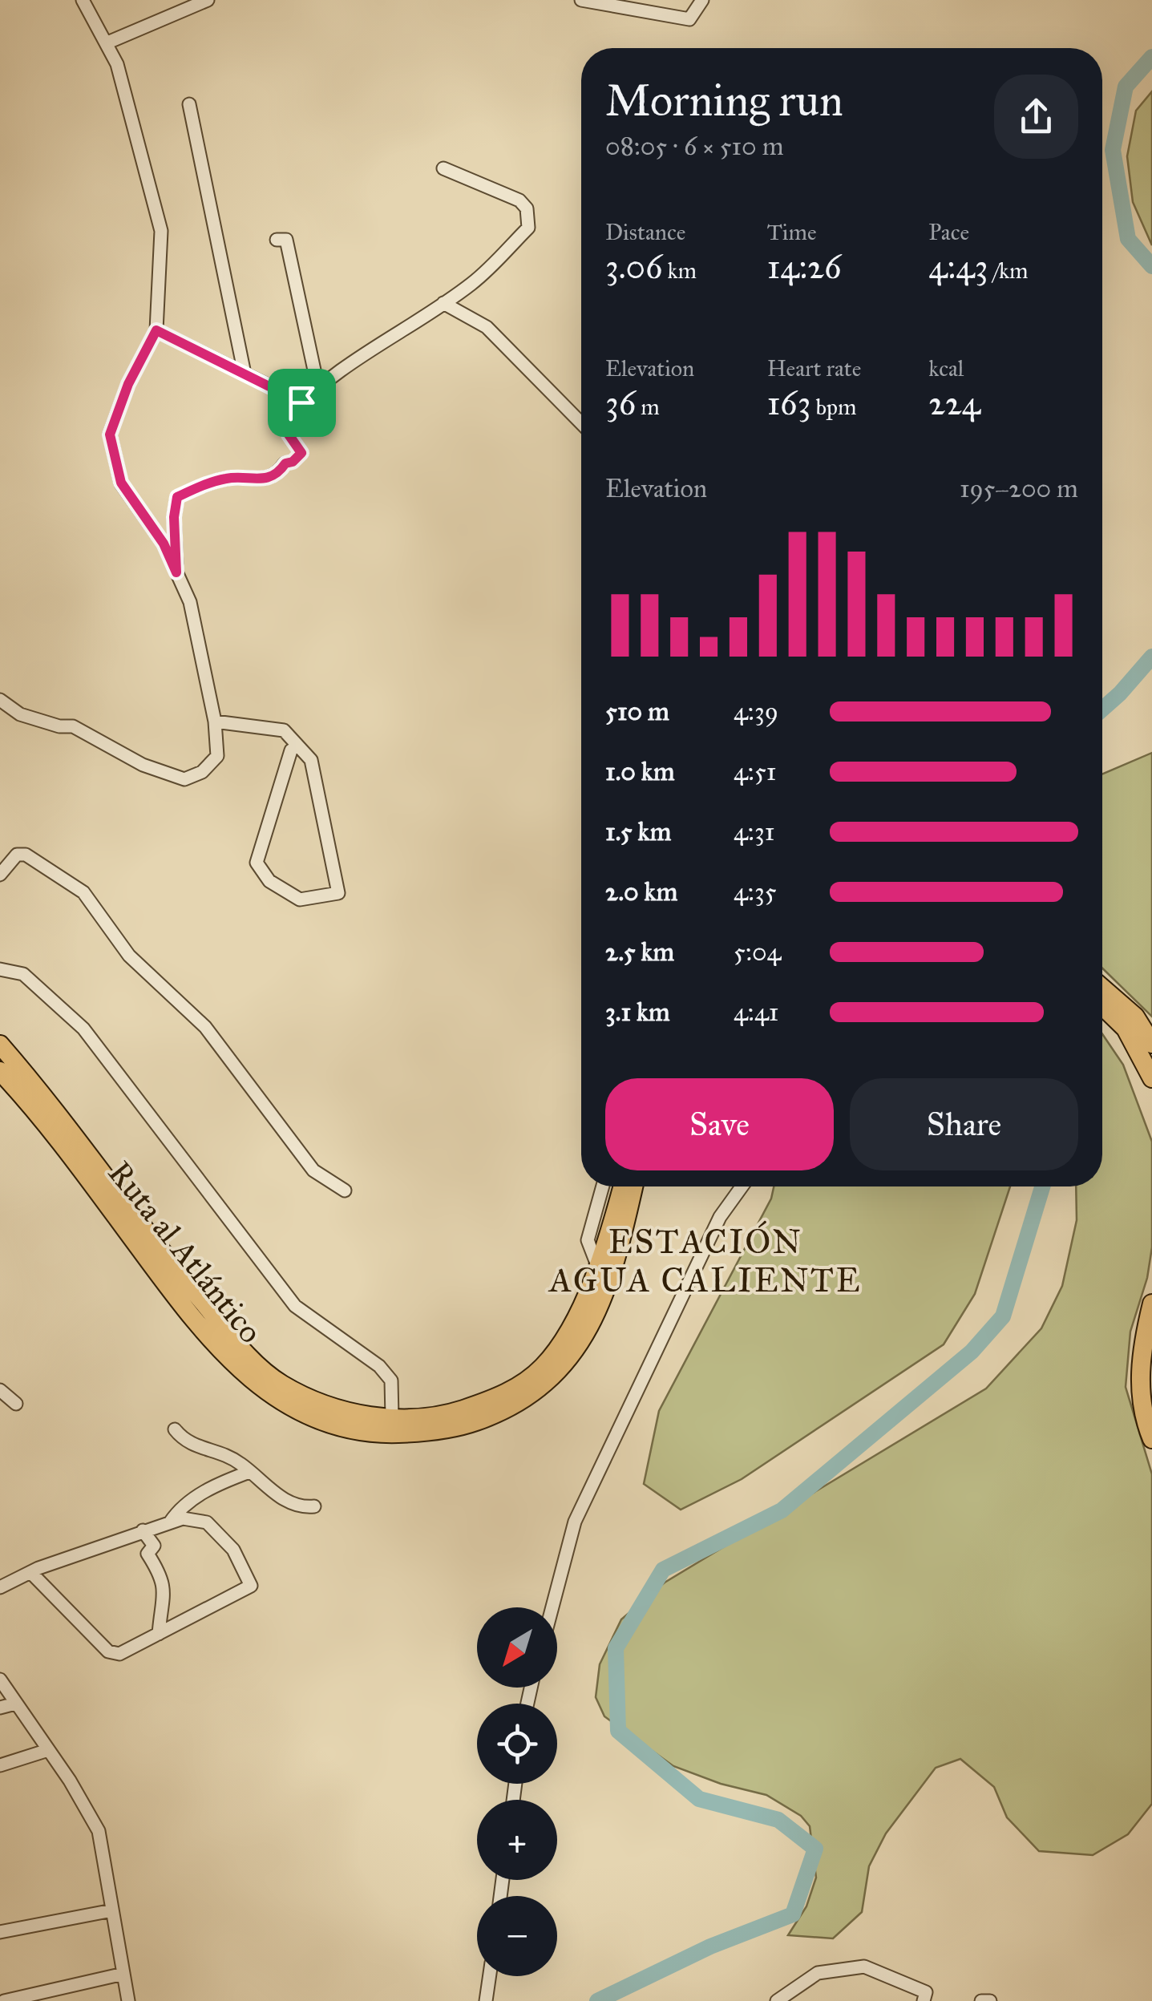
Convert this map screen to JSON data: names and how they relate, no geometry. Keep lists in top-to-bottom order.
{
  "streets": {
    "highway": ["Ruta al Atlántico"]
  },
  "districts": ["ESTACIÓN AGUA CALIENTE"],
  "north": "bottom left",
  "page": {
    "heading": ["Morning run", "08:05 · 6 × 510 m"],
    "stats": [
      ["Distance", "3.06 km"],
      ["Time", "14:26"],
      ["Pace", "4:43 /km"],
      ["Elevation", "36 m"],
      ["Heart rate", "163 bpm"],
      ["kcal", "224"]
    ],
    "chart": ["Elevation", "195–200 m"],
    "list": [
      {
        "name": "510 m",
        "note": "4:39"
      },
      {
        "name": "1.0 km",
        "note": "4:51"
      },
      {
        "name": "1.5 km",
        "note": "4:31"
      },
      {
        "name": "2.0 km",
        "note": "4:35"
      },
      {
        "name": "2.5 km",
        "note": "5:04"
      },
      {
        "name": "3.1 km",
        "note": "4:41"
      }
    ],
    "buttons": ["Save", "Share"],
    "map_buttons": ["+", "−"]
  }
}
